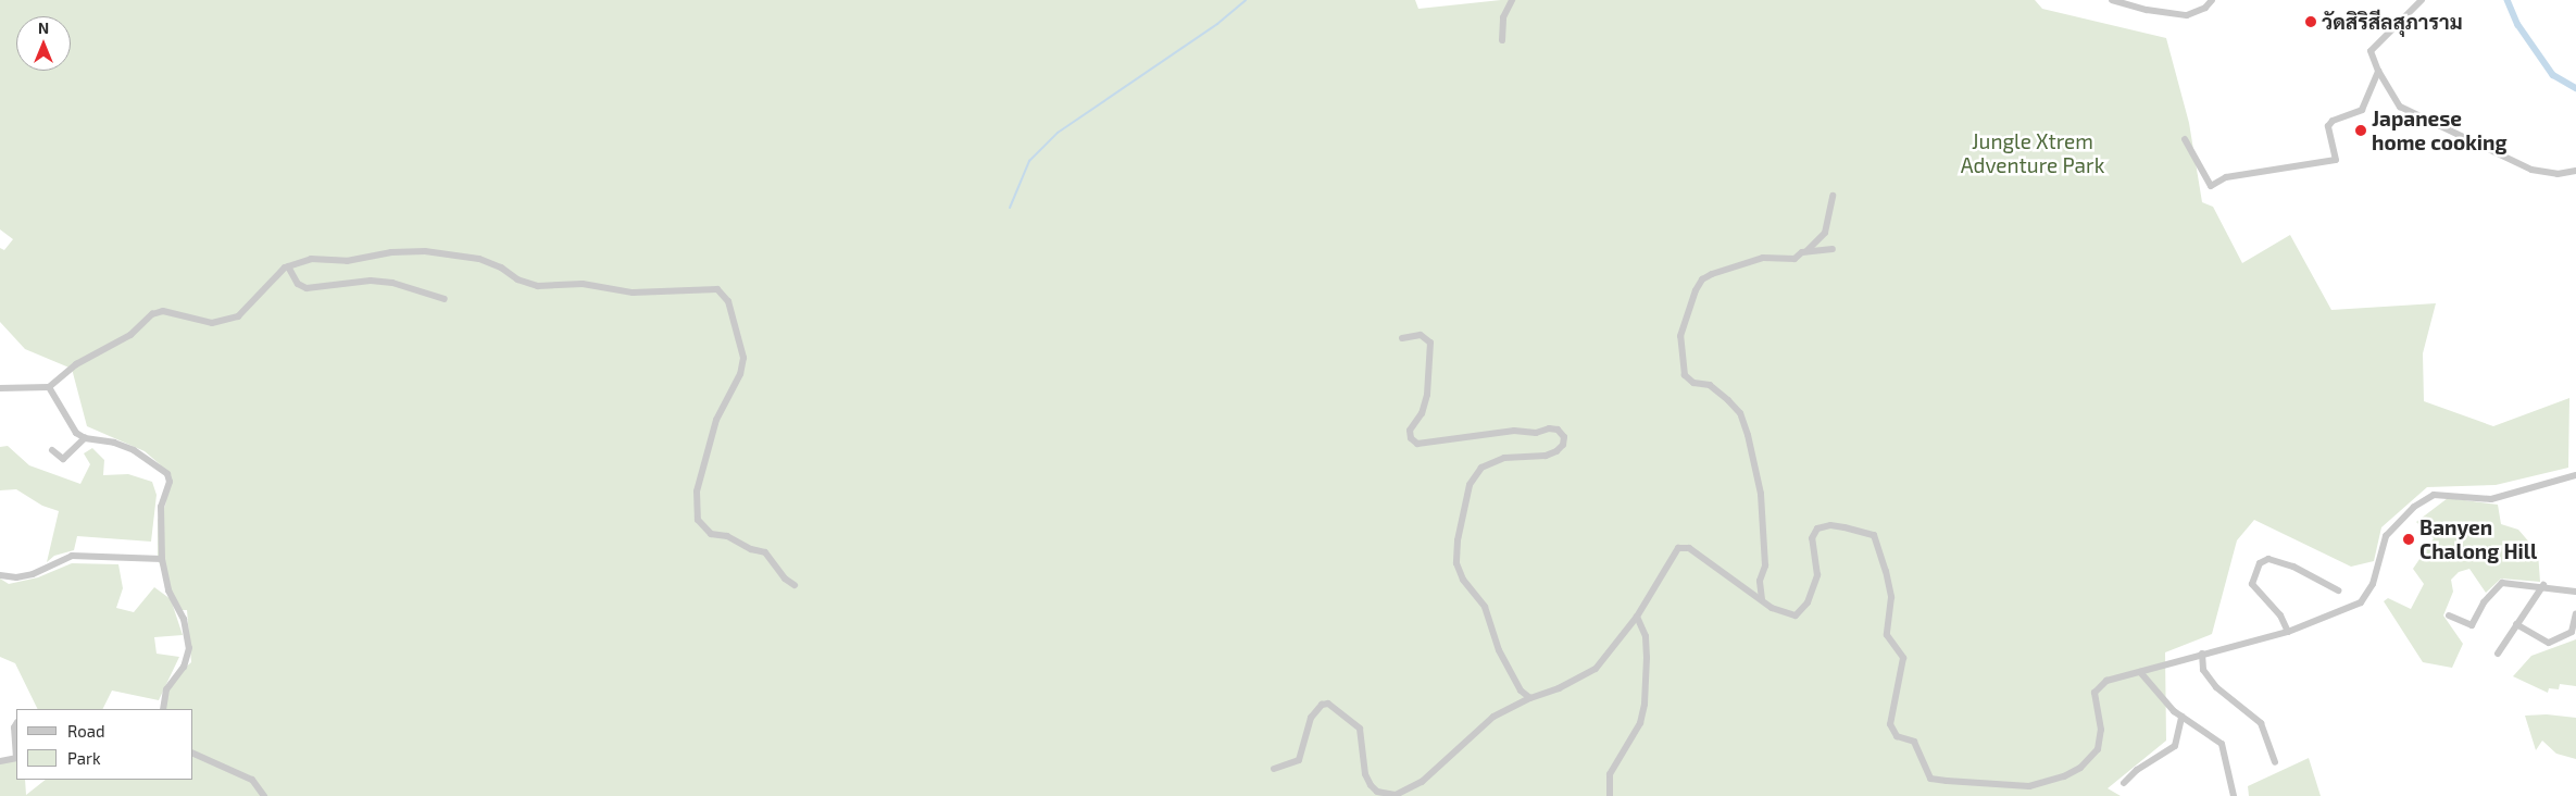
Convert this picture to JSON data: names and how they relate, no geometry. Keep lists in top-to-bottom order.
{
  "parks": ["Jungle Xtrem Adventure Park"],
  "places": ["วัดสิริสีลสุภาราม", "Japanese home cooking", "Banyen Chalong Hill"],
  "legend": ["Road", "Park"],
  "north": "top"
}
